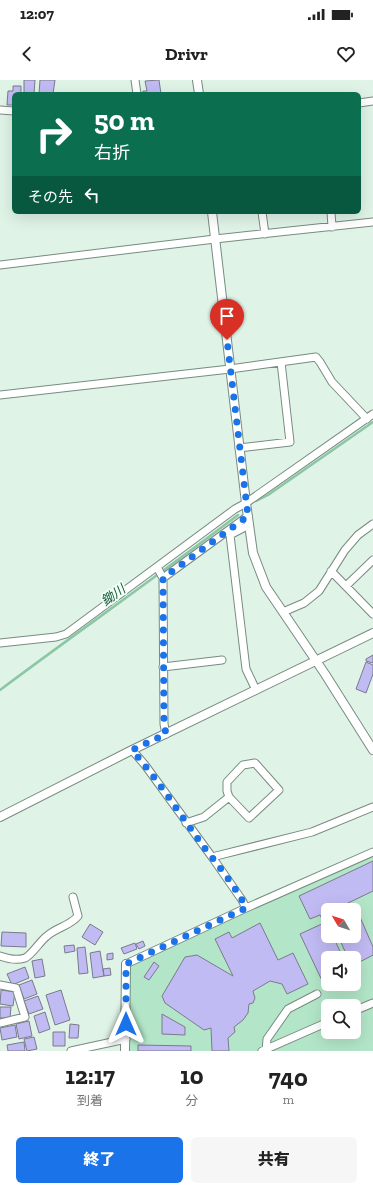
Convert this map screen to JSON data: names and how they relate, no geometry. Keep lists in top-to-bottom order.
{
  "water": ["鋤川"],
  "north": "top left",
  "page": {
    "status": "12:07",
    "header": "Drivr",
    "turn": ["50 m", "右折"],
    "then": "その先",
    "eta": [
      "12:17",
      "到着",
      "10",
      "分",
      "740",
      "m"
    ],
    "buttons": ["終了", "共有"]
  }
}
